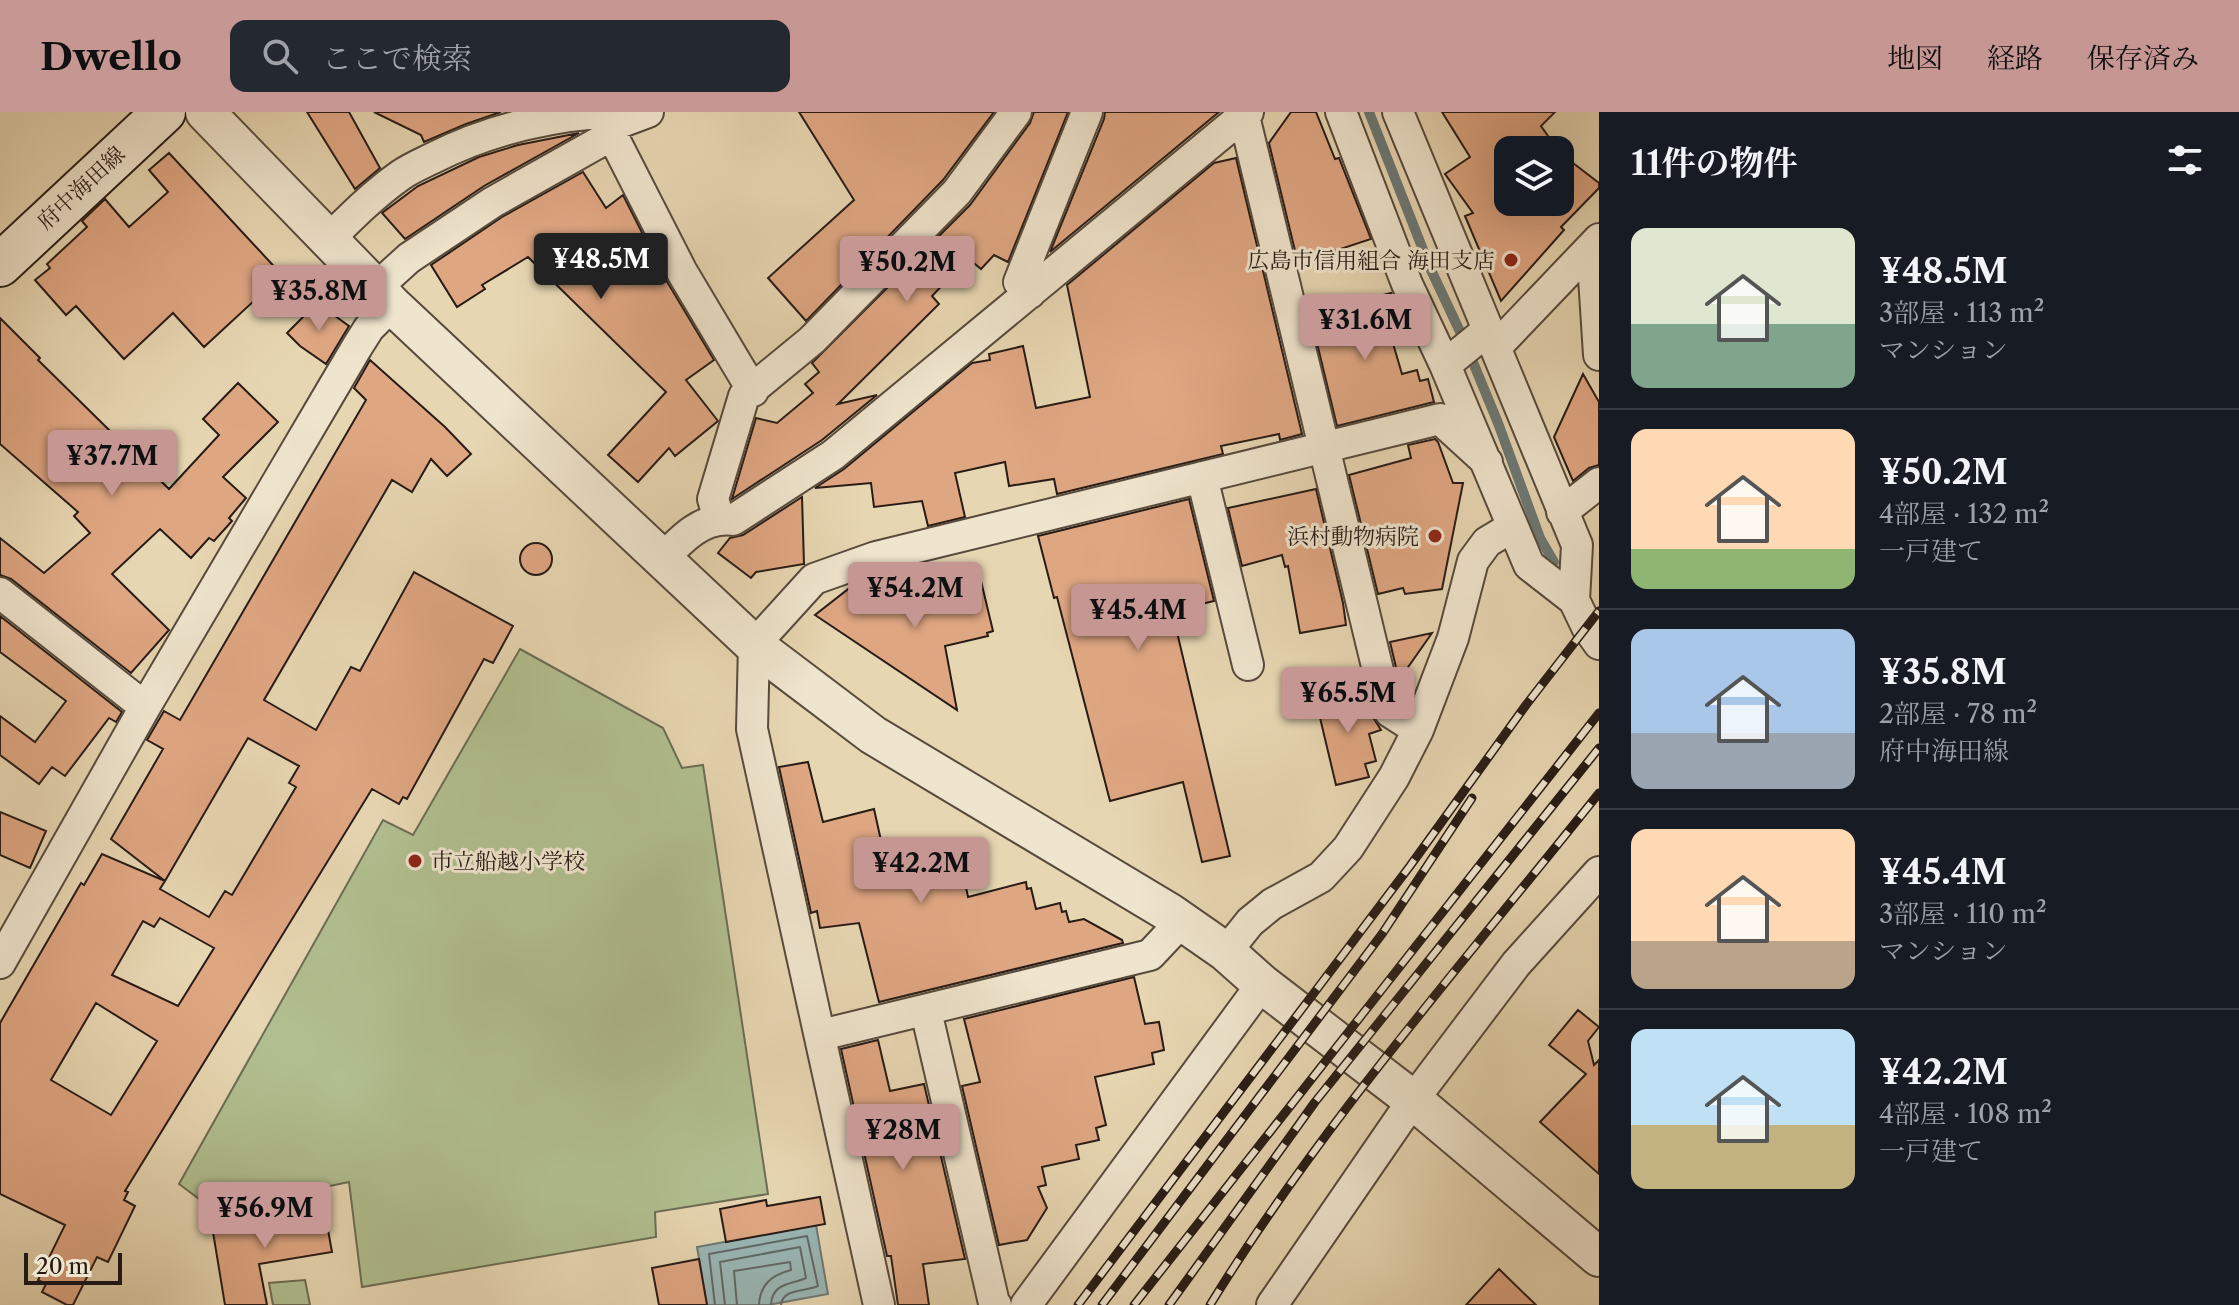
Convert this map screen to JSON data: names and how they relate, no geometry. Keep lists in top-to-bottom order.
{
  "streets": {
    "main road": ["府中海田線"]
  },
  "places": ["広島市信用組合 海田支店", "浜村動物病院", "市立船越小学校"],
  "scale_bar": "20 m",
  "page": {
    "header": "Dwello",
    "search": "ここで検索",
    "nav": ["地図", "経路", "保存済み"],
    "heading": "11件の物件",
    "list": [
      {
        "name": "¥48.5M",
        "note": "3部屋 · 113 m² · マンション"
      },
      {
        "name": "¥50.2M",
        "note": "4部屋 · 132 m² · 一戸建て"
      },
      {
        "name": "¥35.8M",
        "note": "2部屋 · 78 m² · 府中海田線"
      },
      {
        "name": "¥45.4M",
        "note": "3部屋 · 110 m² · マンション"
      },
      {
        "name": "¥42.2M",
        "note": "4部屋 · 108 m² · 一戸建て"
      }
    ],
    "price": [
      "¥48.5M",
      "¥50.2M",
      "¥35.8M",
      "¥31.6M",
      "¥37.7M",
      "¥54.2M",
      "¥45.4M",
      "¥65.5M",
      "¥42.2M",
      "¥28M",
      "¥56.9M"
    ],
    "scale": "20 m"
  }
}
